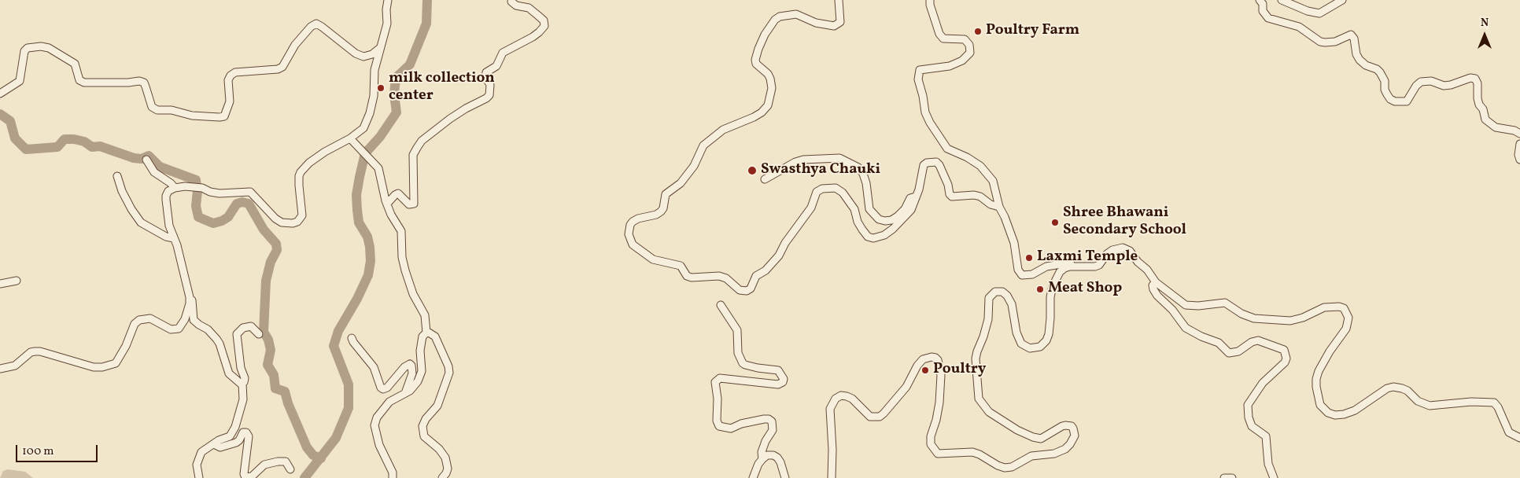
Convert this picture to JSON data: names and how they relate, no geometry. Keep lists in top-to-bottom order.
{
  "places": [
    "Poultry Farm",
    "milk collection center",
    "Swasthya Chauki",
    "Shree Bhawani Secondary School",
    "Laxmi Temple",
    "Meat Shop",
    "Poultry"
  ],
  "scale_bar": "100 m",
  "north": "top"
}
